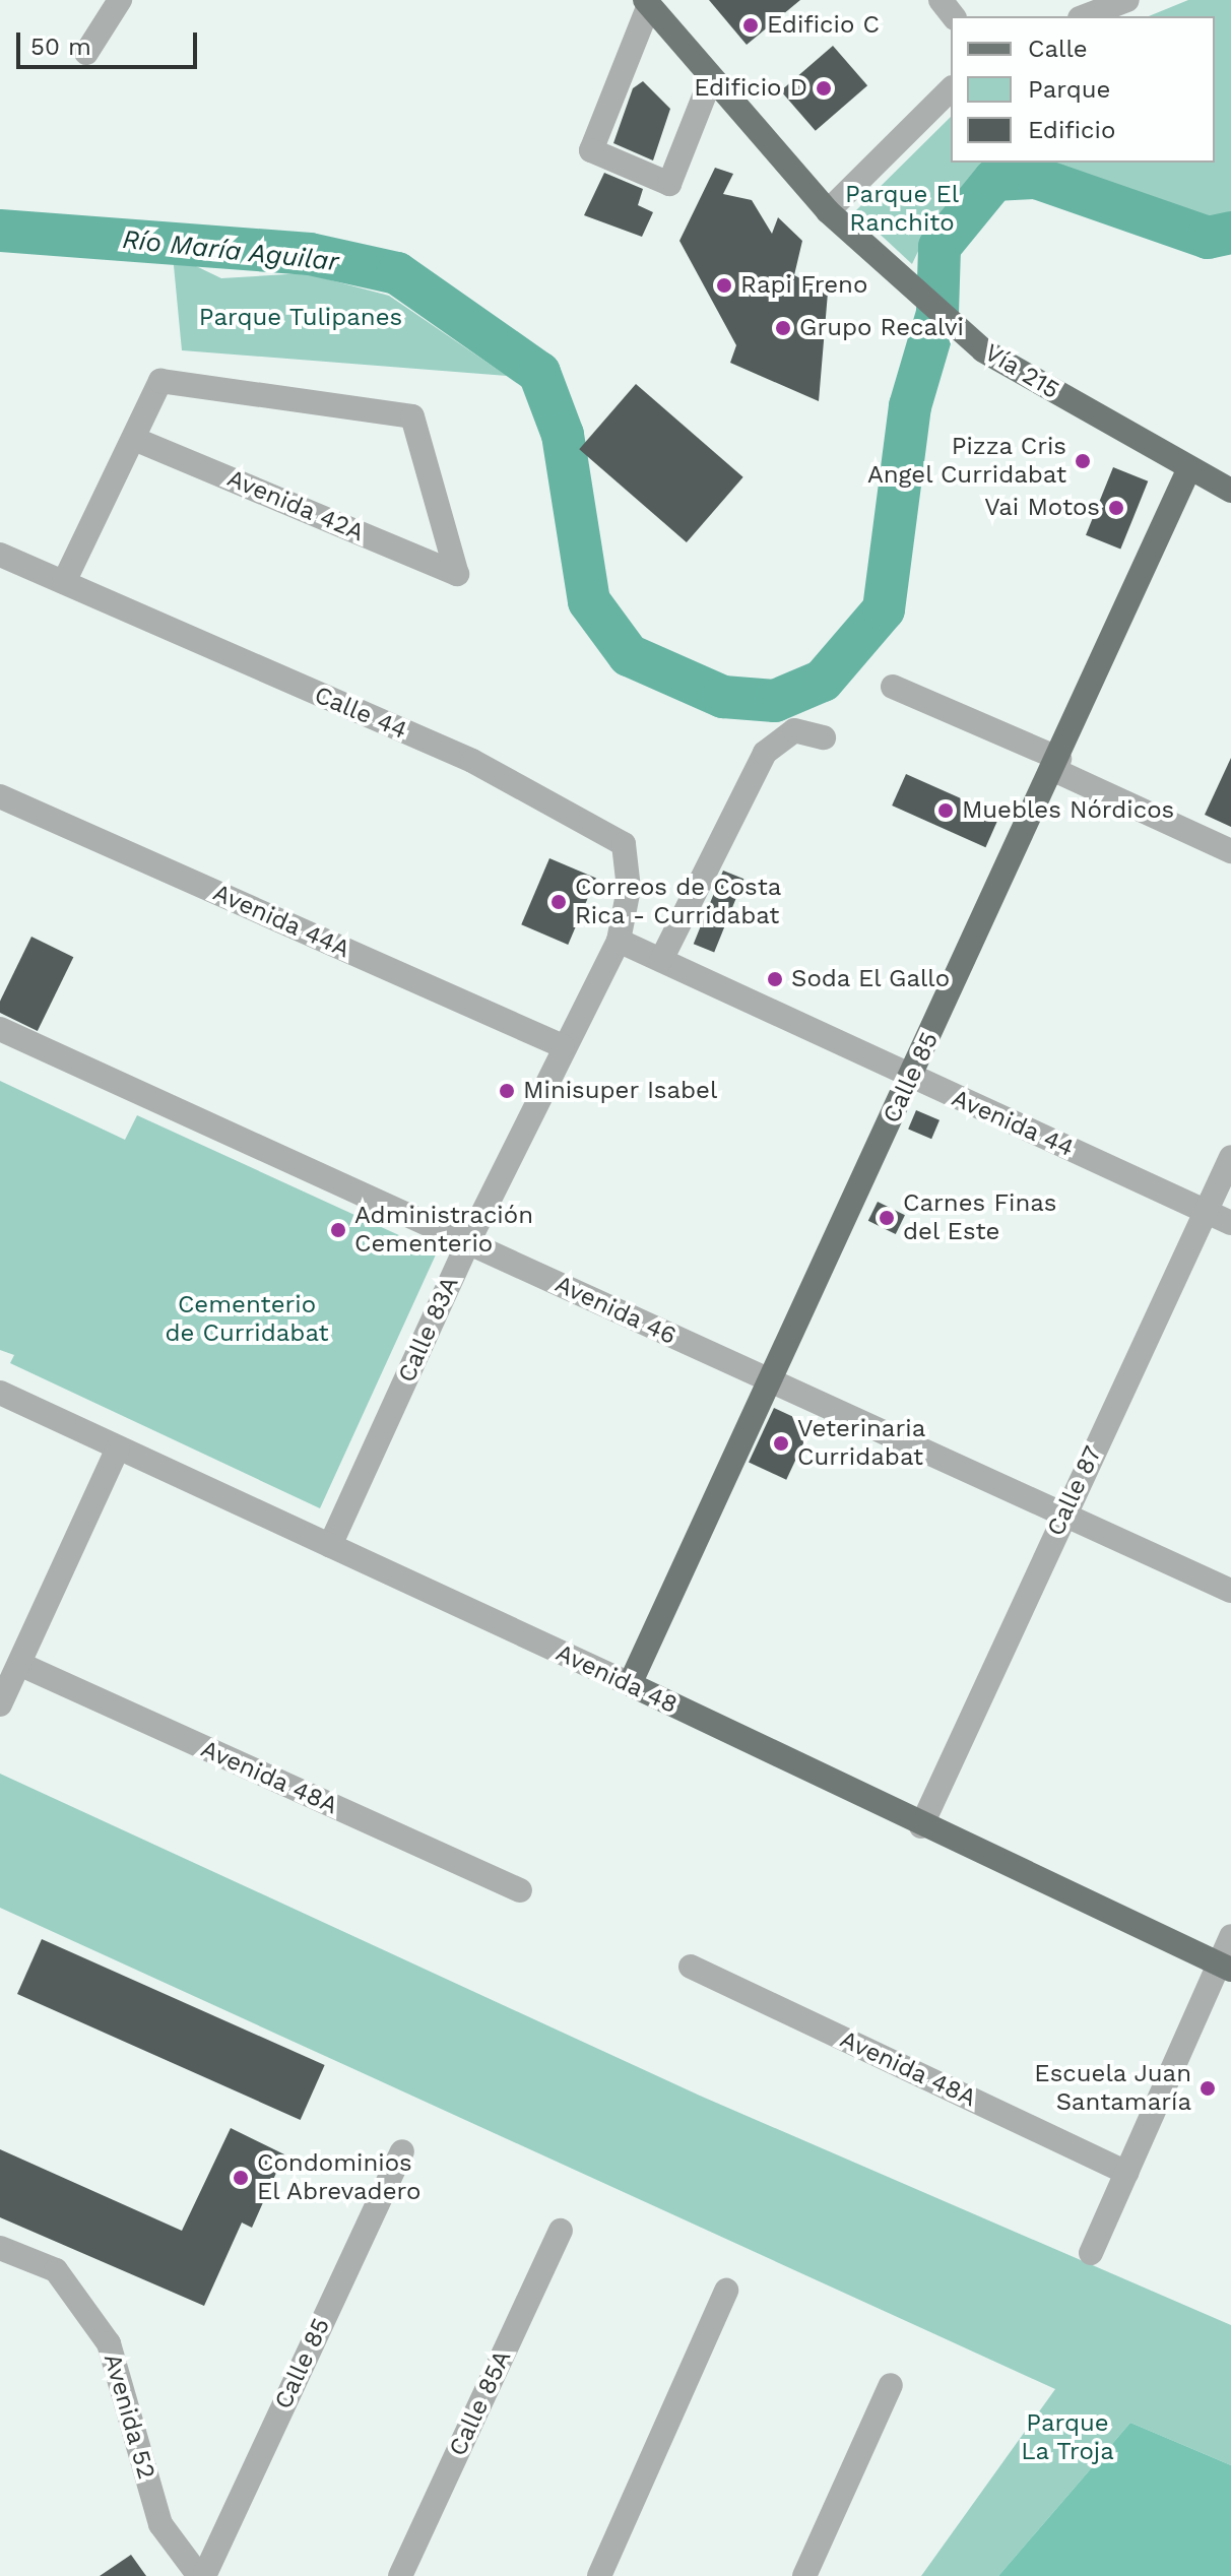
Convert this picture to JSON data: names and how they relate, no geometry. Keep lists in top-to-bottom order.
{
  "streets": {
    "main road": ["Vía 215", "Calle 85", "Avenida 48"],
    "street": [
      "Avenida 42A",
      "Calle 44",
      "Avenida 44A",
      "Avenida 44",
      "Avenida 46",
      "Calle 83A",
      "Calle 87",
      "Avenida 48A",
      "Calle 85A",
      "Avenida 52"
    ]
  },
  "crossings": [
    ["Vía 215", "Calle 85"],
    ["Calle 44", "Avenida 44"],
    ["Calle 44", "Calle 83A"],
    ["Avenida 44A", "Calle 83A"],
    ["Calle 85", "Avenida 44"],
    ["Calle 85", "Avenida 46"],
    ["Calle 85", "Avenida 48"],
    ["Calle 85", "Avenida 52"],
    ["Avenida 44", "Calle 83A"],
    ["Avenida 44", "Calle 87"],
    ["Avenida 46", "Calle 83A"],
    ["Avenida 46", "Calle 87"],
    ["Calle 83A", "Avenida 48"],
    ["Calle 87", "Avenida 48"]
  ],
  "water": ["Río María Aguilar"],
  "parks": [
    "Parque El Ranchito",
    "Parque Tulipanes",
    "Cementerio de Curridabat",
    "Parque La Troja"
  ],
  "places": [
    "Edificio C",
    "Edificio D",
    "Rapi Freno",
    "Grupo Recalvi",
    "Pizza Cris Angel Curridabat",
    "Vai Motos",
    "Muebles Nórdicos",
    "Correos de Costa Rica - Curridabat",
    "Soda El Gallo",
    "Minisuper Isabel",
    "Carnes Finas del Este",
    "Administración Cementerio",
    "Veterinaria Curridabat",
    "Escuela Juan Santamaría",
    "Condominios El Abrevadero"
  ],
  "legend": ["Calle", "Parque", "Edificio"],
  "scale_bar": "50 m"
}
